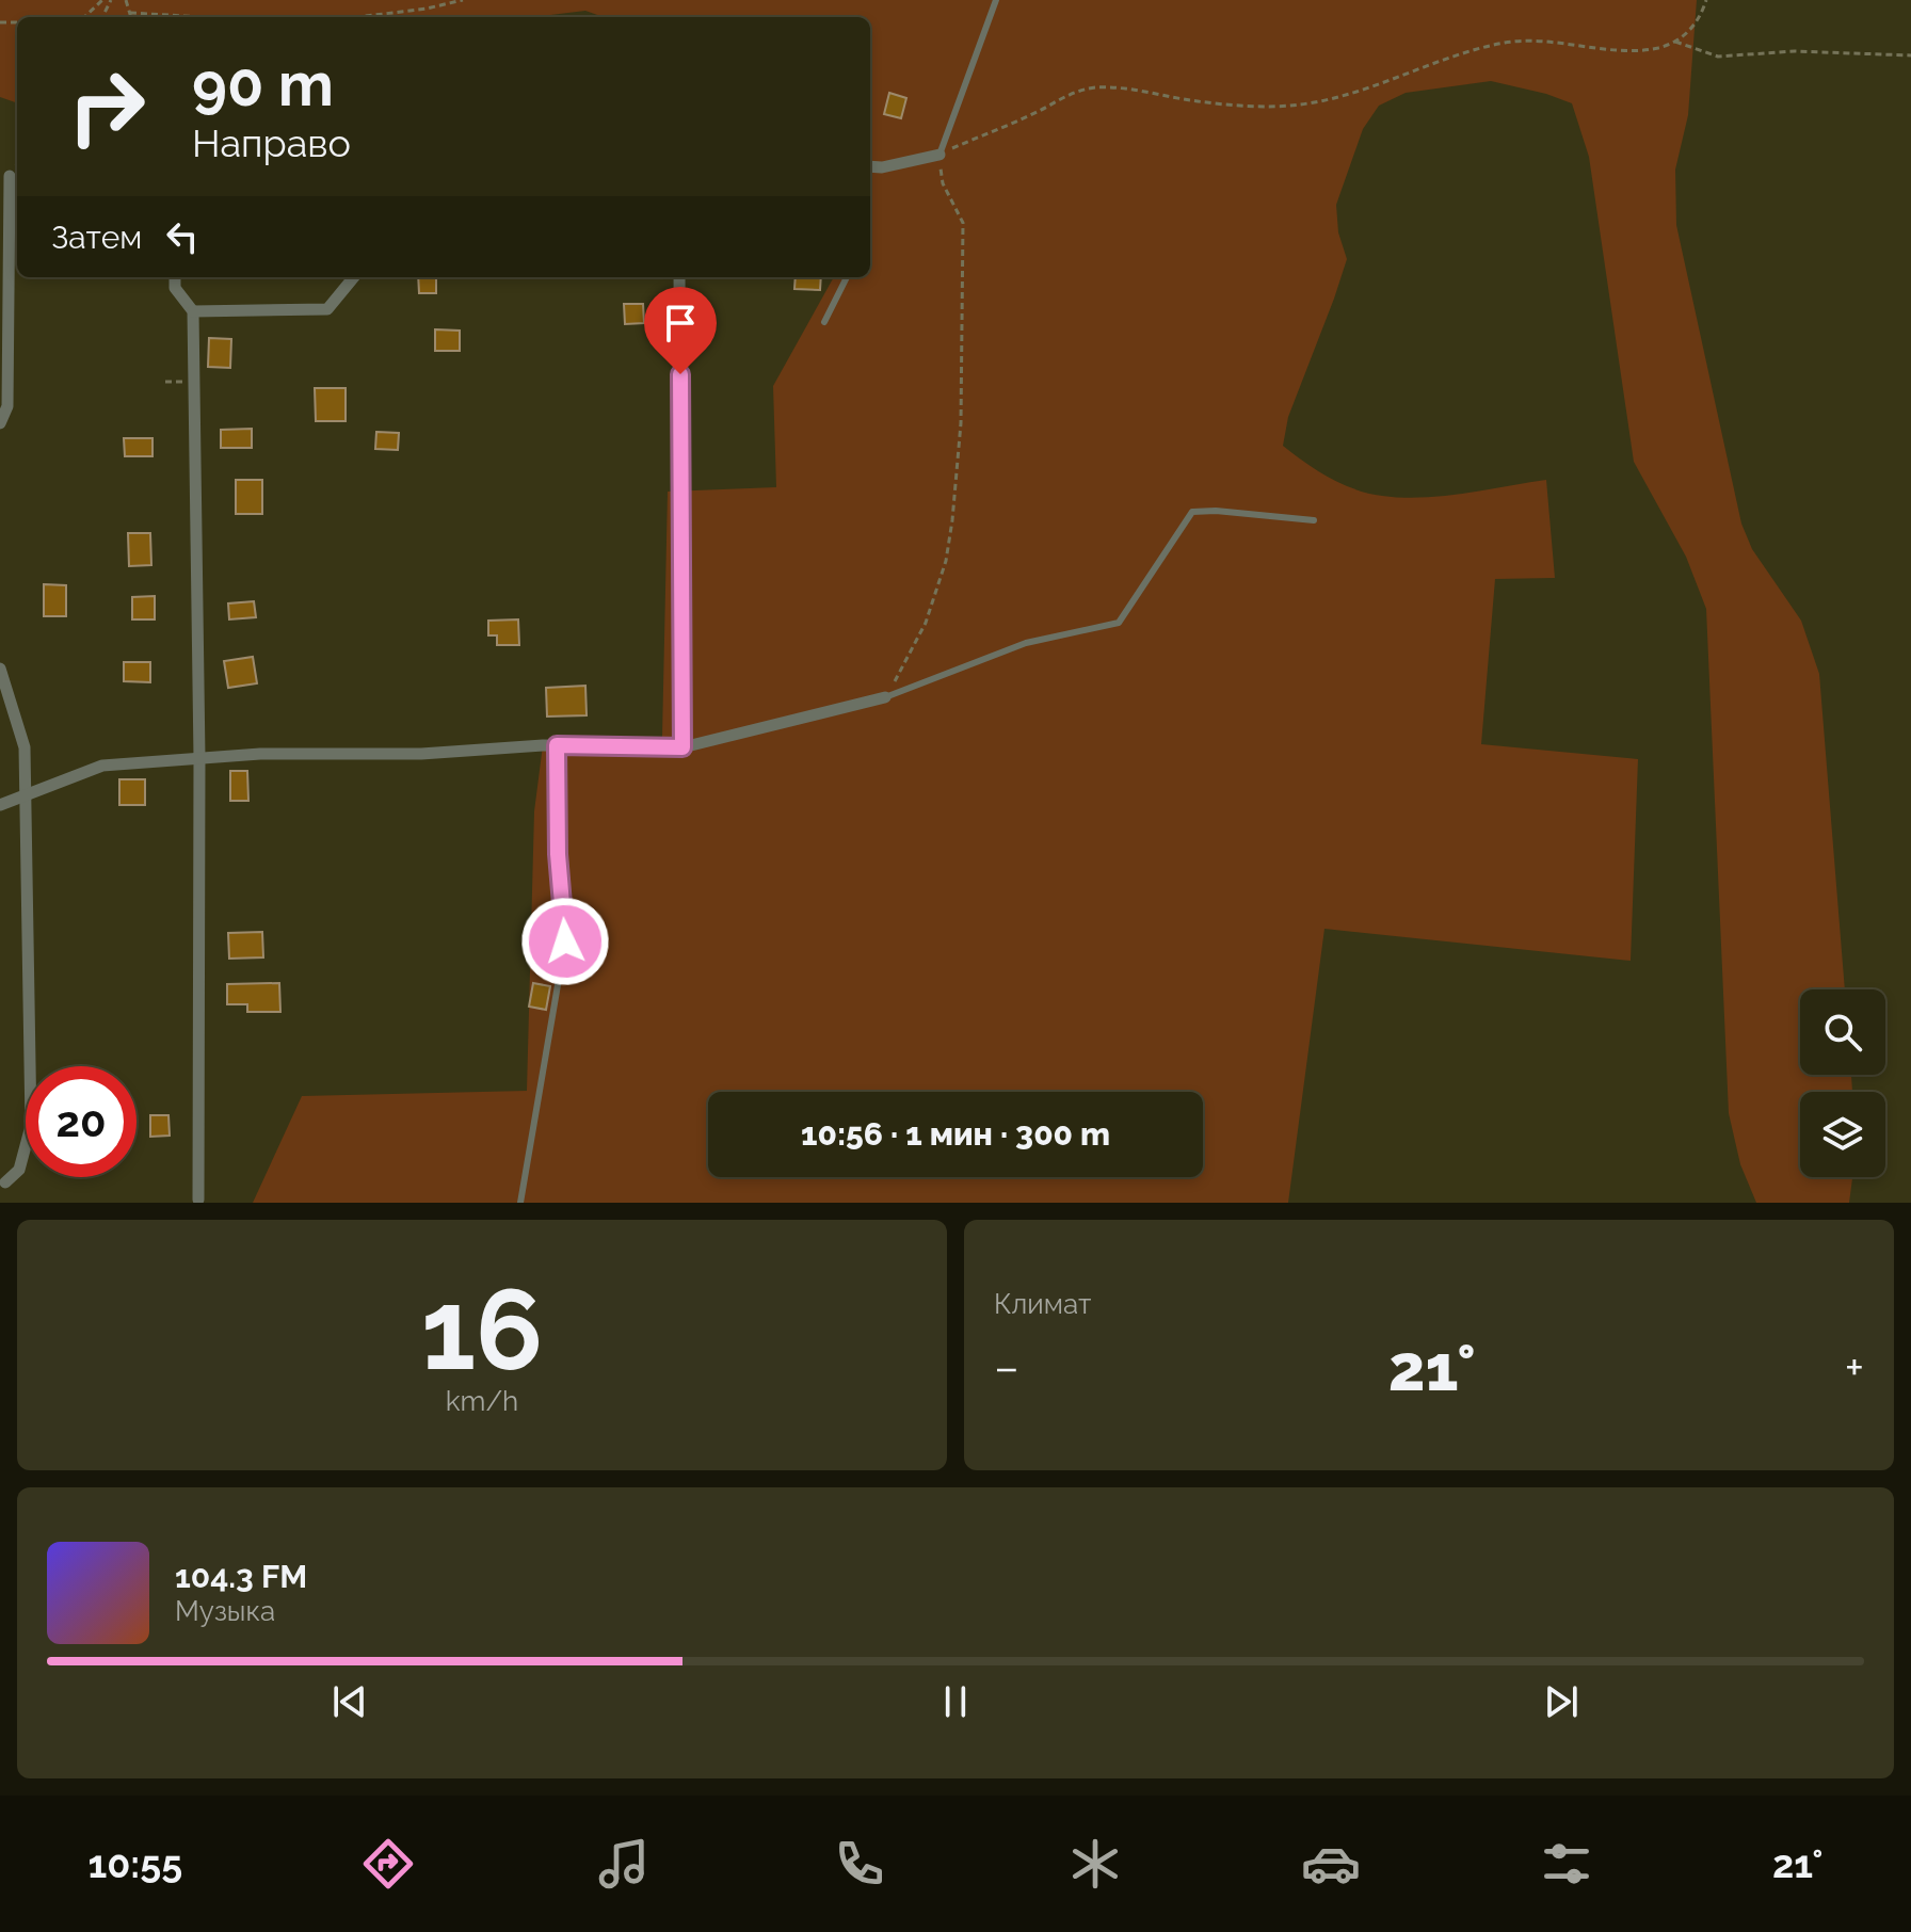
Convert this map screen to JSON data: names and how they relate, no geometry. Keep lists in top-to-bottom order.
{
  "page": {
    "turn": ["90 m", "Направо"],
    "then": "Затем",
    "limit": "20",
    "trip": "10:56 · 1 мин · 300 m",
    "tile": [
      ["16", "km/h"],
      "Климат"
    ],
    "heat": ["−", "21°", "+"],
    "song": ["104.3 FM", "Музыка"],
    "tabs": ["10:55", "21°"]
  }
}
